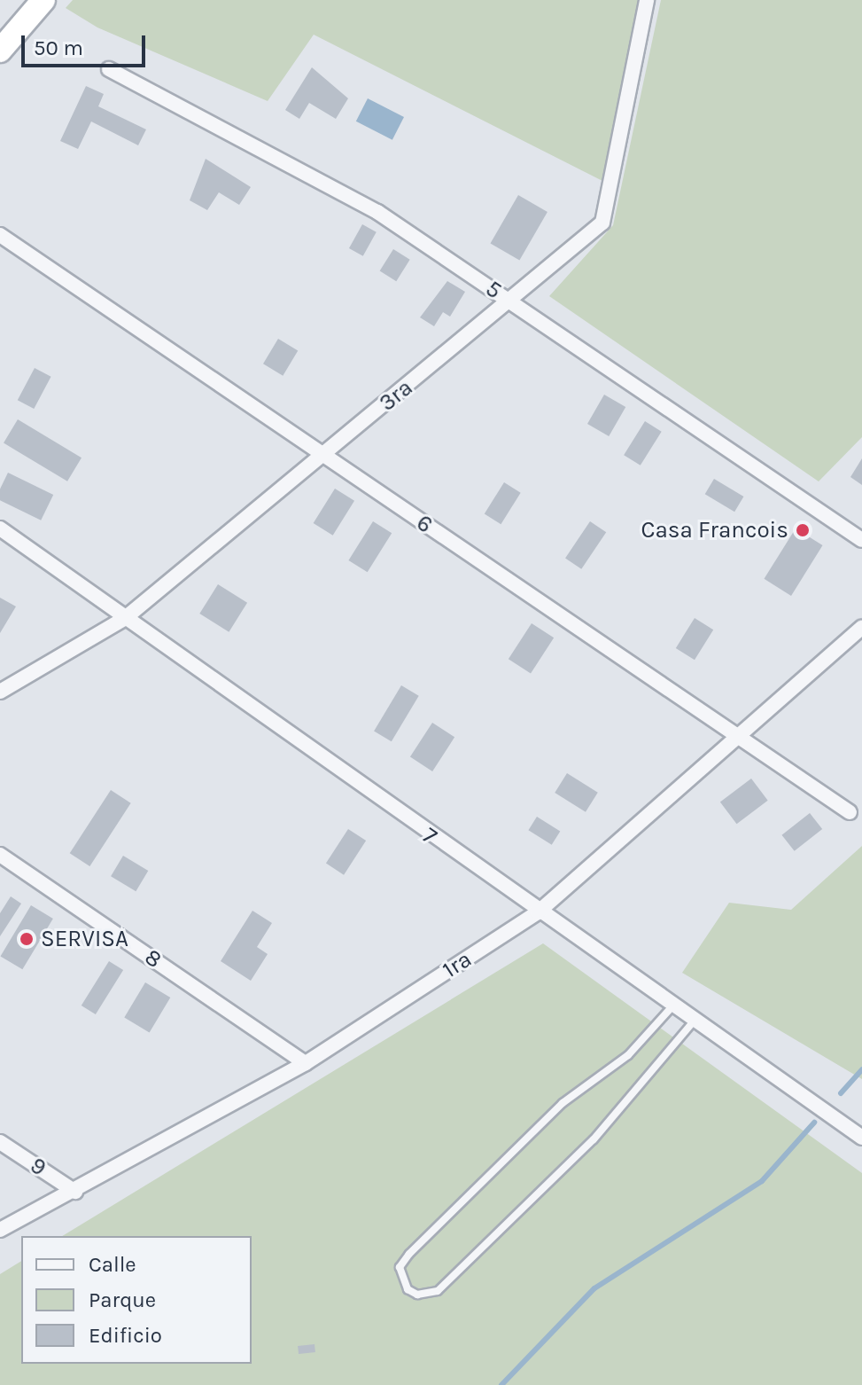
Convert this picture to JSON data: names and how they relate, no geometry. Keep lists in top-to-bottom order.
{
  "streets": {
    "street": [
      "5",
      "3ra",
      "6",
      "7",
      "8",
      "1ra",
      "9"
    ]
  },
  "crossings": [
    ["5", "3ra"],
    ["3ra", "6"],
    ["3ra", "7"],
    ["6", "1ra"],
    ["7", "1ra"],
    ["8", "1ra"],
    ["1ra", "9"]
  ],
  "places": ["Casa Francois", "SERVISA"],
  "legend": ["Calle", "Parque", "Edificio"],
  "scale_bar": "50 m"
}
